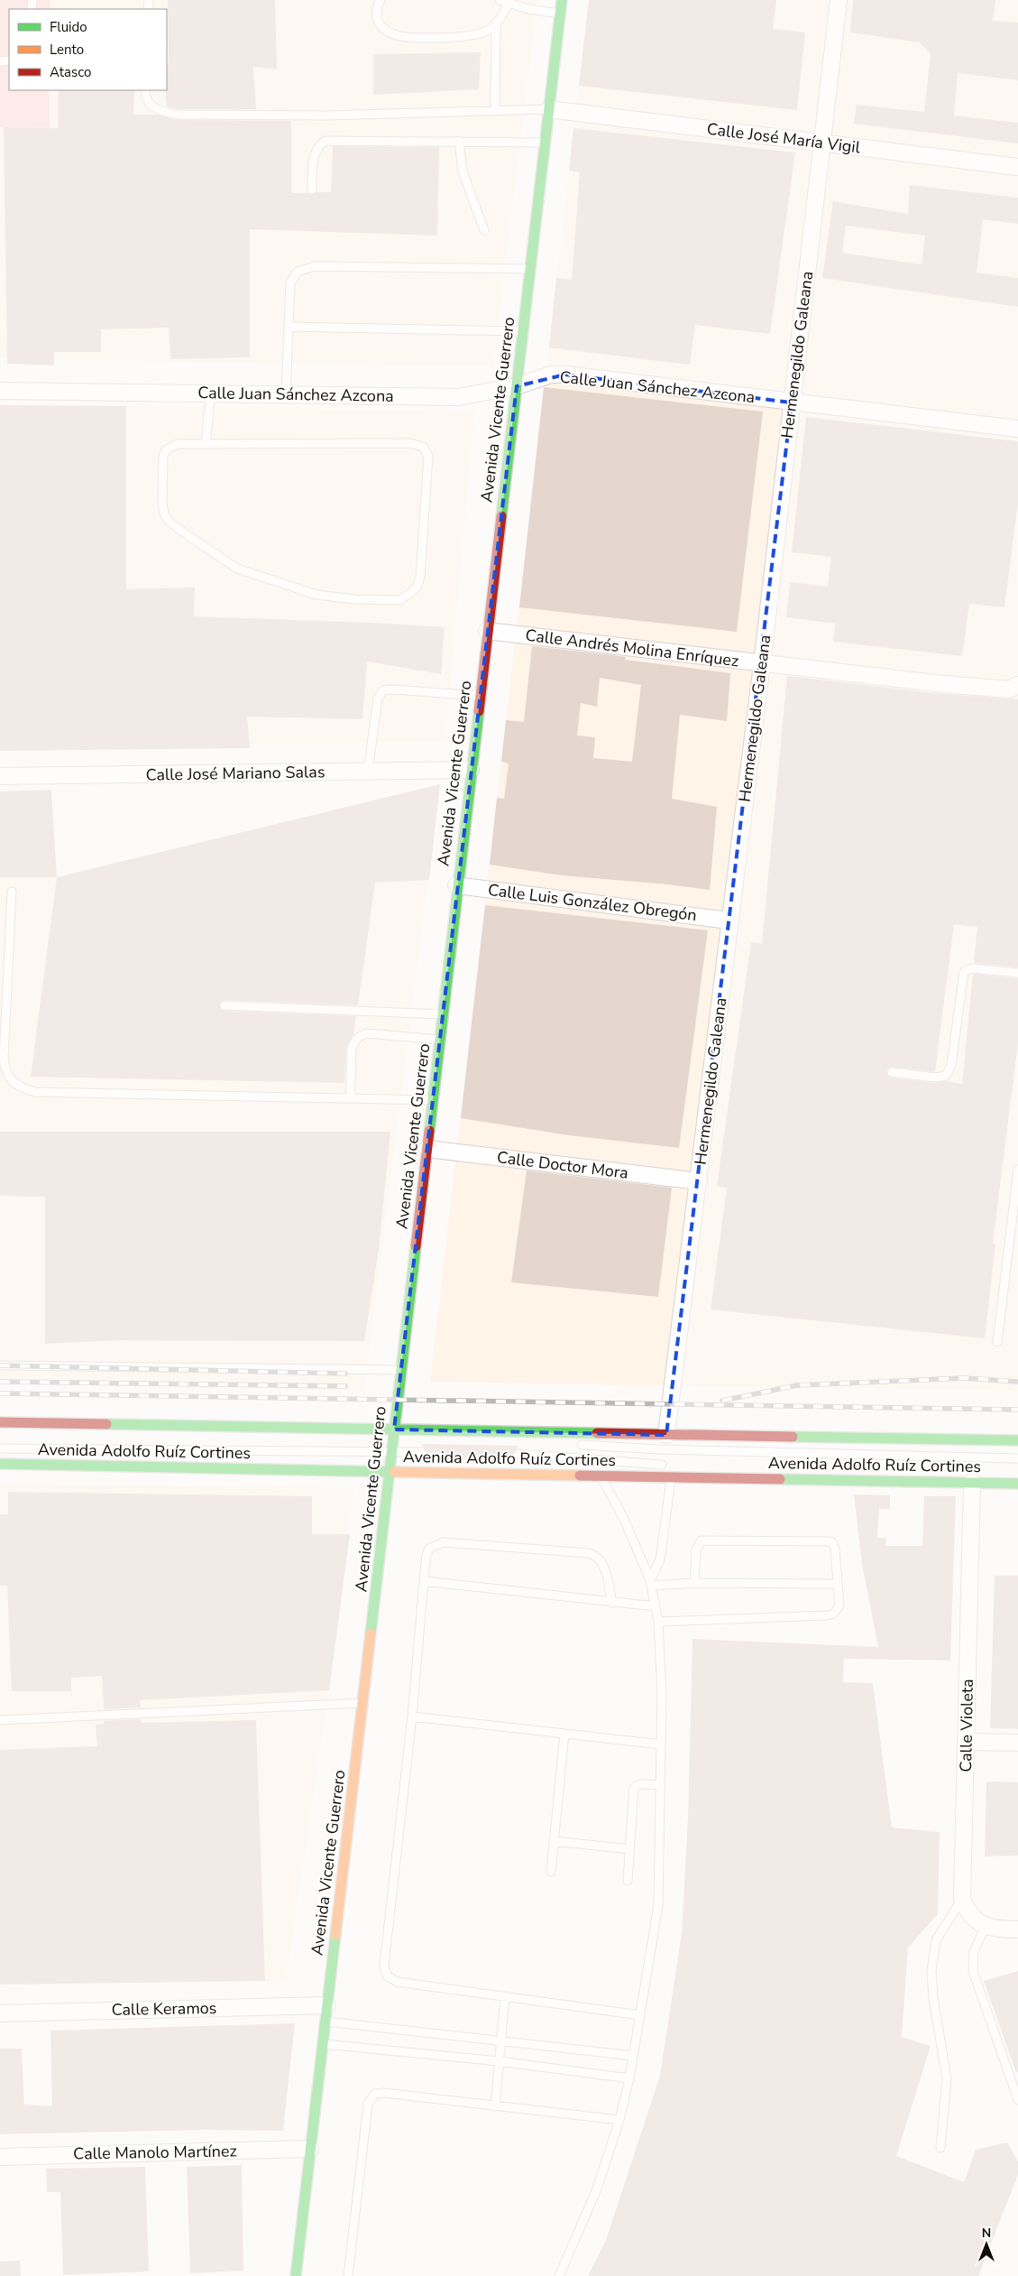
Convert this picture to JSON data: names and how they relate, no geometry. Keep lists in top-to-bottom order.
{
  "streets": {
    "main road": ["Avenida Vicente Guerrero", "Avenida Adolfo Ruíz Cortines"],
    "street": [
      "Calle José María Vigil",
      "Hermenegildo Galeana",
      "Calle Juan Sánchez Azcona",
      "Calle Andrés Molina Enríquez",
      "Calle José Mariano Salas",
      "Calle Luis González Obregón",
      "Calle Doctor Mora",
      "Calle Violeta",
      "Calle Keramos",
      "Calle Manolo Martínez"
    ]
  },
  "crossings": [
    ["Calle José María Vigil", "Hermenegildo Galeana"],
    ["Calle José María Vigil", "Avenida Vicente Guerrero"],
    ["Hermenegildo Galeana", "Calle Juan Sánchez Azcona"],
    ["Hermenegildo Galeana", "Calle Andrés Molina Enríquez"],
    ["Hermenegildo Galeana", "Calle Luis González Obregón"],
    ["Hermenegildo Galeana", "Calle Doctor Mora"],
    ["Hermenegildo Galeana", "Avenida Adolfo Ruíz Cortines"],
    ["Calle Juan Sánchez Azcona", "Avenida Vicente Guerrero"],
    ["Avenida Vicente Guerrero", "Calle Andrés Molina Enríquez"],
    ["Avenida Vicente Guerrero", "Calle José Mariano Salas"],
    ["Avenida Vicente Guerrero", "Calle Luis González Obregón"],
    ["Avenida Vicente Guerrero", "Calle Doctor Mora"],
    ["Avenida Vicente Guerrero", "Avenida Adolfo Ruíz Cortines"],
    ["Avenida Vicente Guerrero", "Calle Keramos"],
    ["Avenida Vicente Guerrero", "Calle Manolo Martínez"],
    ["Avenida Adolfo Ruíz Cortines", "Calle Violeta"]
  ],
  "legend": ["Fluido", "Lento", "Atasco"],
  "north": "top"
}
